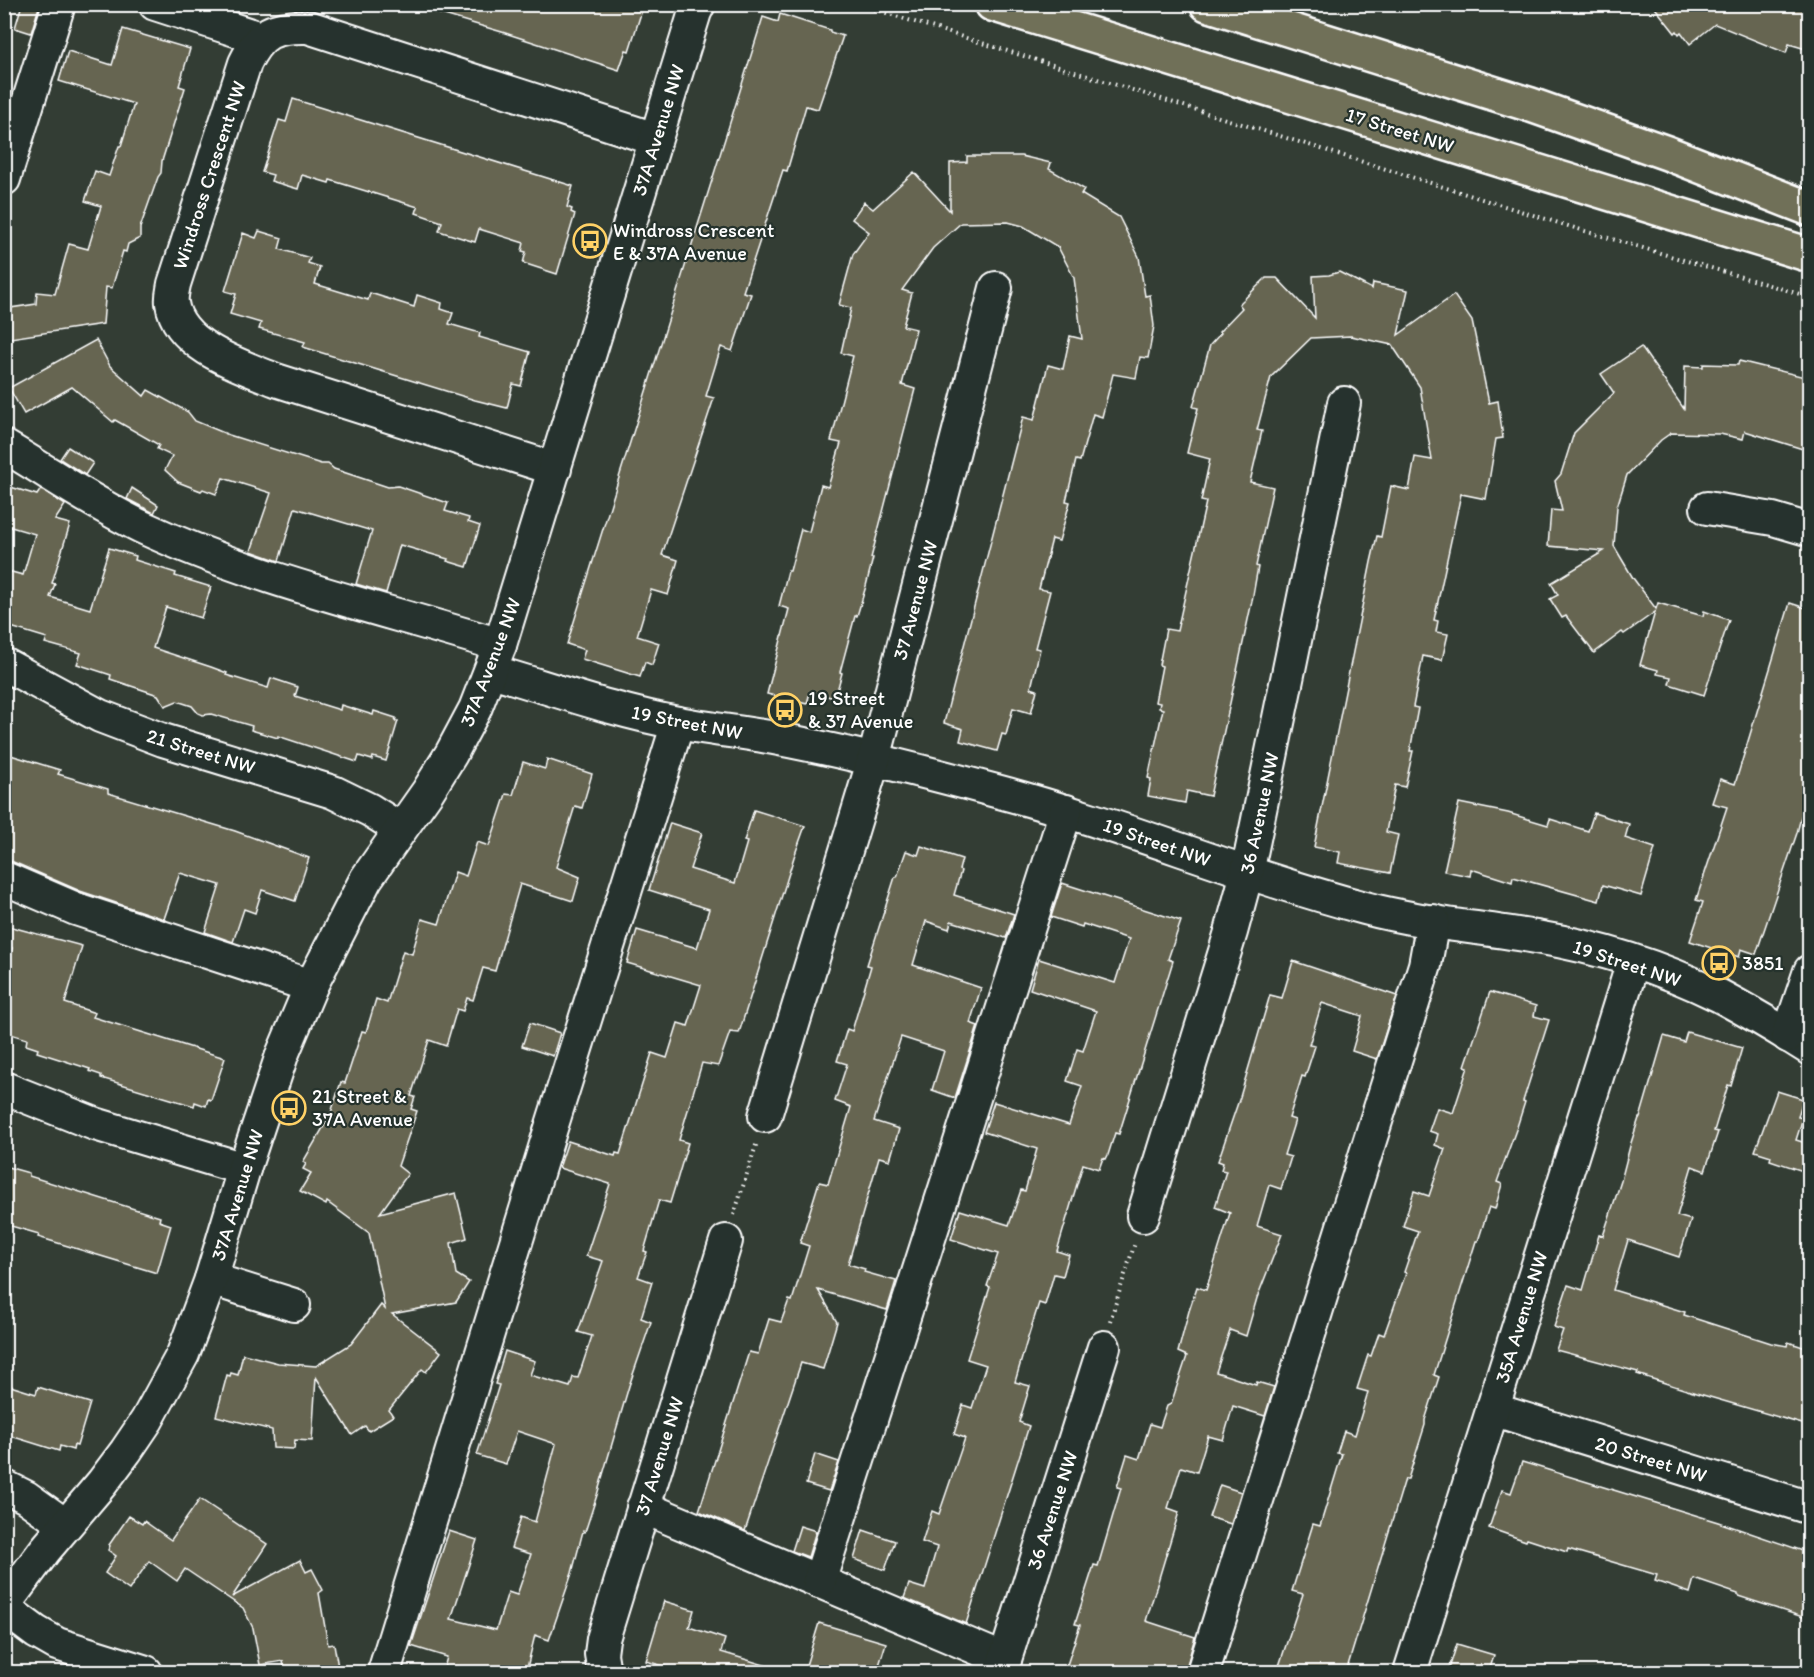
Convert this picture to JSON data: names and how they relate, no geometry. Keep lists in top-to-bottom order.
{
  "streets": {
    "main road": ["17 Street NW"],
    "street": [
      "37A Avenue NW",
      "Windross Crescent NW",
      "37 Avenue NW",
      "19 Street NW",
      "21 Street NW",
      "36 Avenue NW",
      "35A Avenue NW",
      "20 Street NW"
    ]
  },
  "crossings": [
    ["37A Avenue NW", "Windross Crescent NW"],
    ["37A Avenue NW", "19 Street NW"],
    ["37A Avenue NW", "21 Street NW"],
    ["37 Avenue NW", "19 Street NW"],
    ["19 Street NW", "36 Avenue NW"],
    ["19 Street NW", "35A Avenue NW"],
    ["35A Avenue NW", "20 Street NW"]
  ],
  "places": {
    "bus stop": [
      "Windross Crescent E & 37A Avenue",
      "19 Street & 37 Avenue",
      "3851",
      "21 Street & 37A Avenue"
    ]
  }
}
